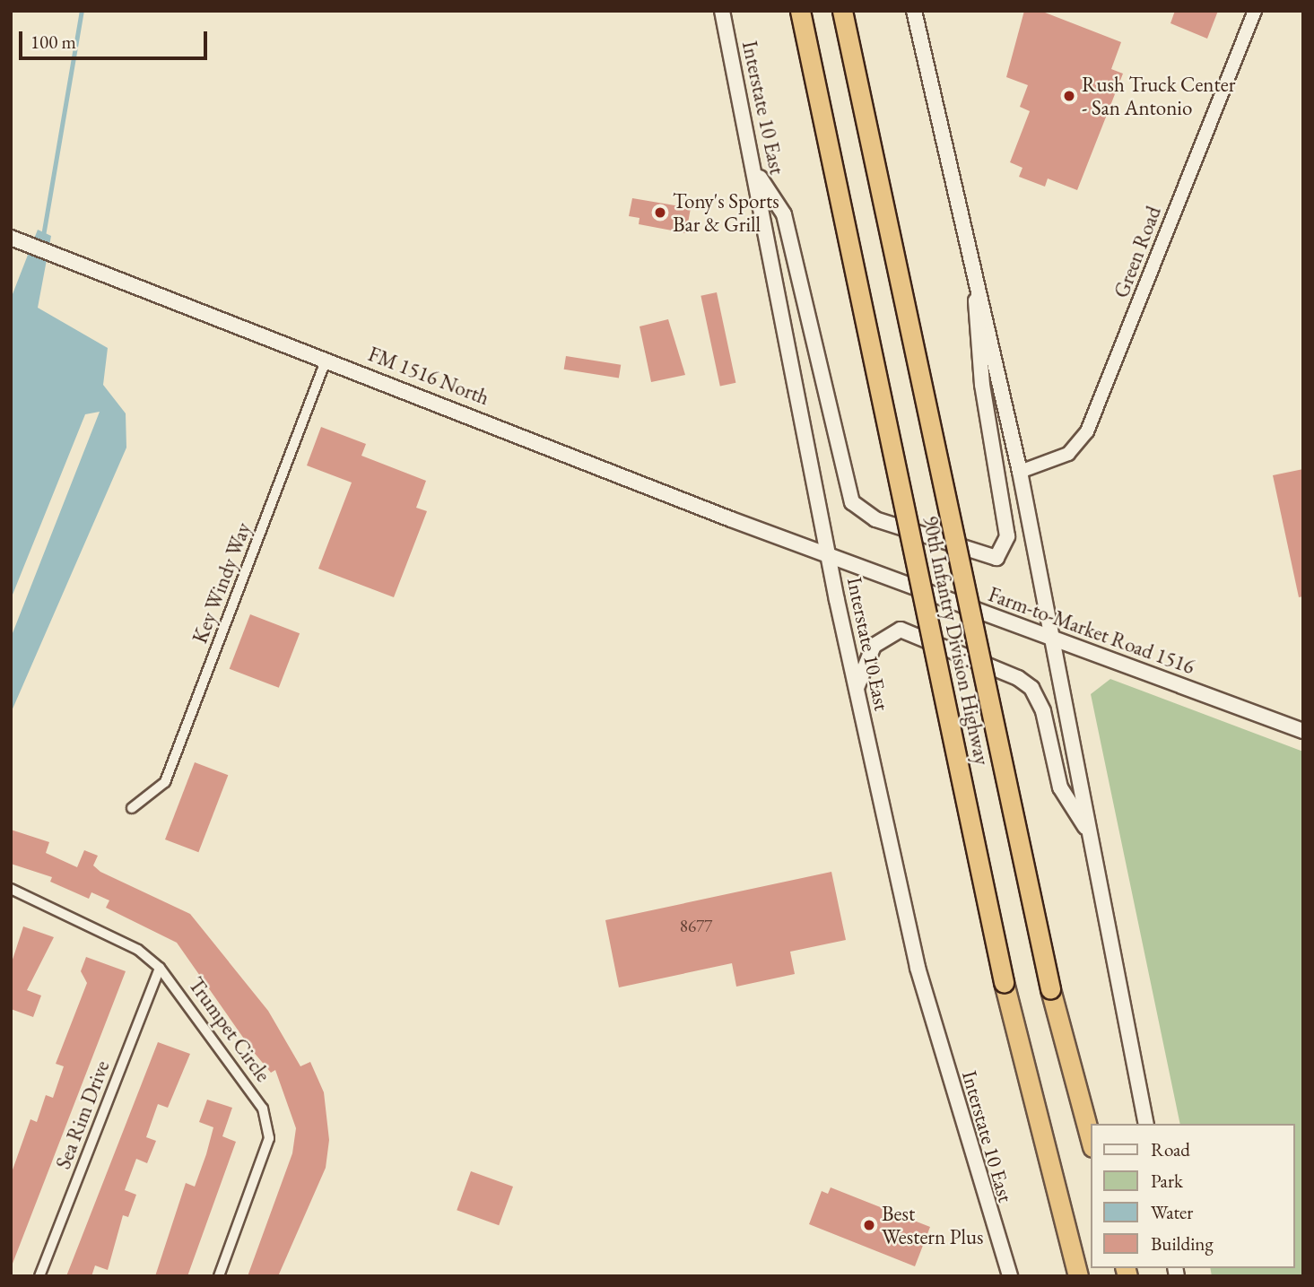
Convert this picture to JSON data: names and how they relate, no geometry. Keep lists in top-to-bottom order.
{
  "streets": {
    "highway": ["90th Infantry Division Highway"],
    "main road": ["Interstate 10 East", "FM 1516 North", "Farm-to-Market Road 1516"],
    "street": [
      "Green Road",
      "Key Windy Way",
      "Trumpet Circle",
      "Sea Rim Drive"
    ]
  },
  "crossings": [
    ["Interstate 10 East", "FM 1516 North"],
    ["Interstate 10 East", "Farm-to-Market Road 1516"],
    ["FM 1516 North", "Key Windy Way"],
    ["FM 1516 North", "Farm-to-Market Road 1516"],
    ["Trumpet Circle", "Sea Rim Drive"]
  ],
  "places": ["Rush Truck Center - San Antonio", "Tony's Sports Bar & Grill", "Best Western Plus"],
  "house_numbers": ["8677"],
  "legend": [
    "Road",
    "Park",
    "Water",
    "Building"
  ],
  "scale_bar": "100 m"
}
